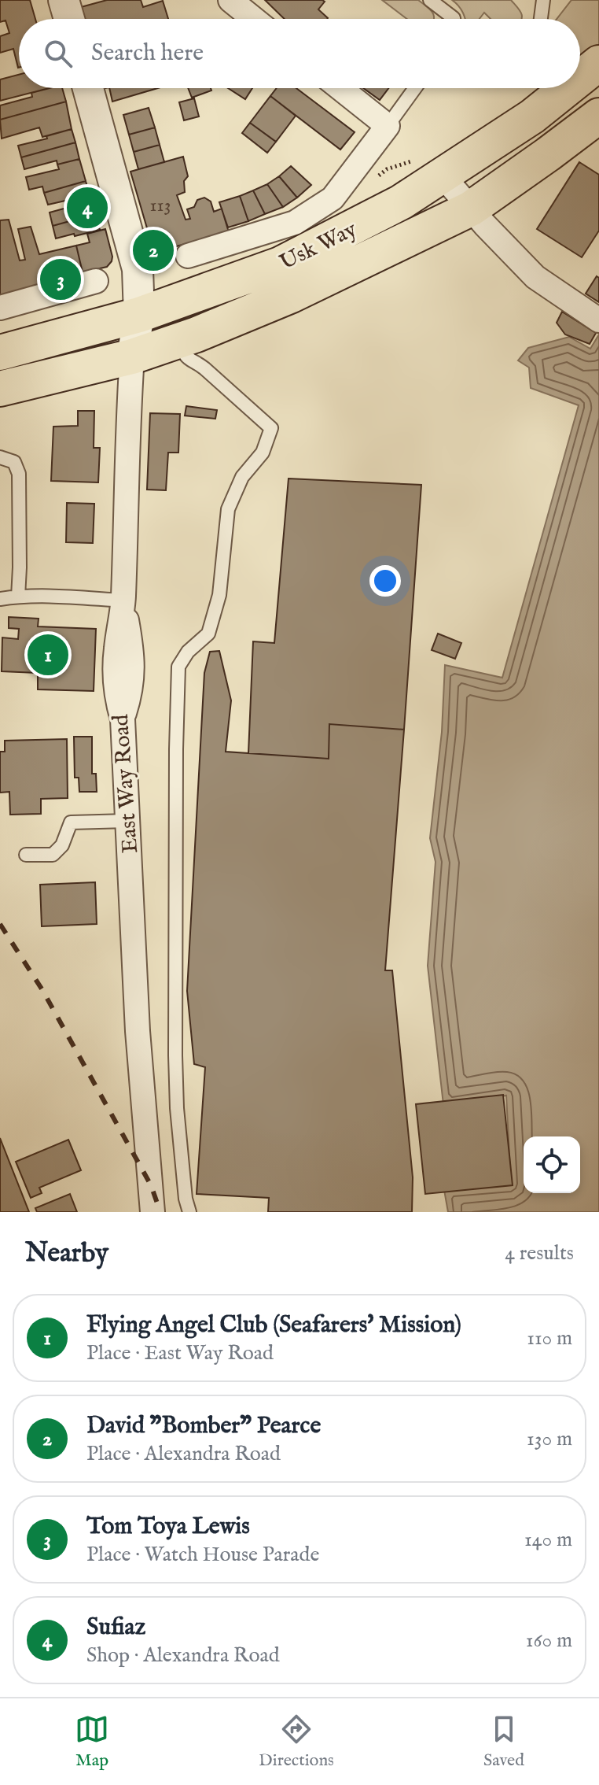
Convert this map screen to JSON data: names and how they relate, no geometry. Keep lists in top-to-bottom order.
{
  "streets": {
    "main road": ["Usk Way"],
    "street": ["East Way Road"]
  },
  "crossings": [
    ["Usk Way", "East Way Road"]
  ],
  "house_numbers": ["113"],
  "page": {
    "search": "Search here",
    "pins": [
      "4",
      "2",
      "3",
      "1"
    ],
    "heading": ["Nearby", "4 results"],
    "list": [
      {
        "mark": "1",
        "name": "Flying Angel Club (Seafarers' Mission)",
        "note": "Place · East Way Road",
        "value": "110 m"
      },
      {
        "mark": "2",
        "name": "David \"Bomber\" Pearce",
        "note": "Place · Alexandra Road",
        "value": "130 m"
      },
      {
        "mark": "3",
        "name": "Tom Toya Lewis",
        "note": "Place · Watch House Parade",
        "value": "140 m"
      },
      {
        "mark": "4",
        "name": "Sufiaz",
        "note": "Shop · Alexandra Road",
        "value": "160 m"
      }
    ],
    "nav": ["Map", "Directions", "Saved"]
  }
}
